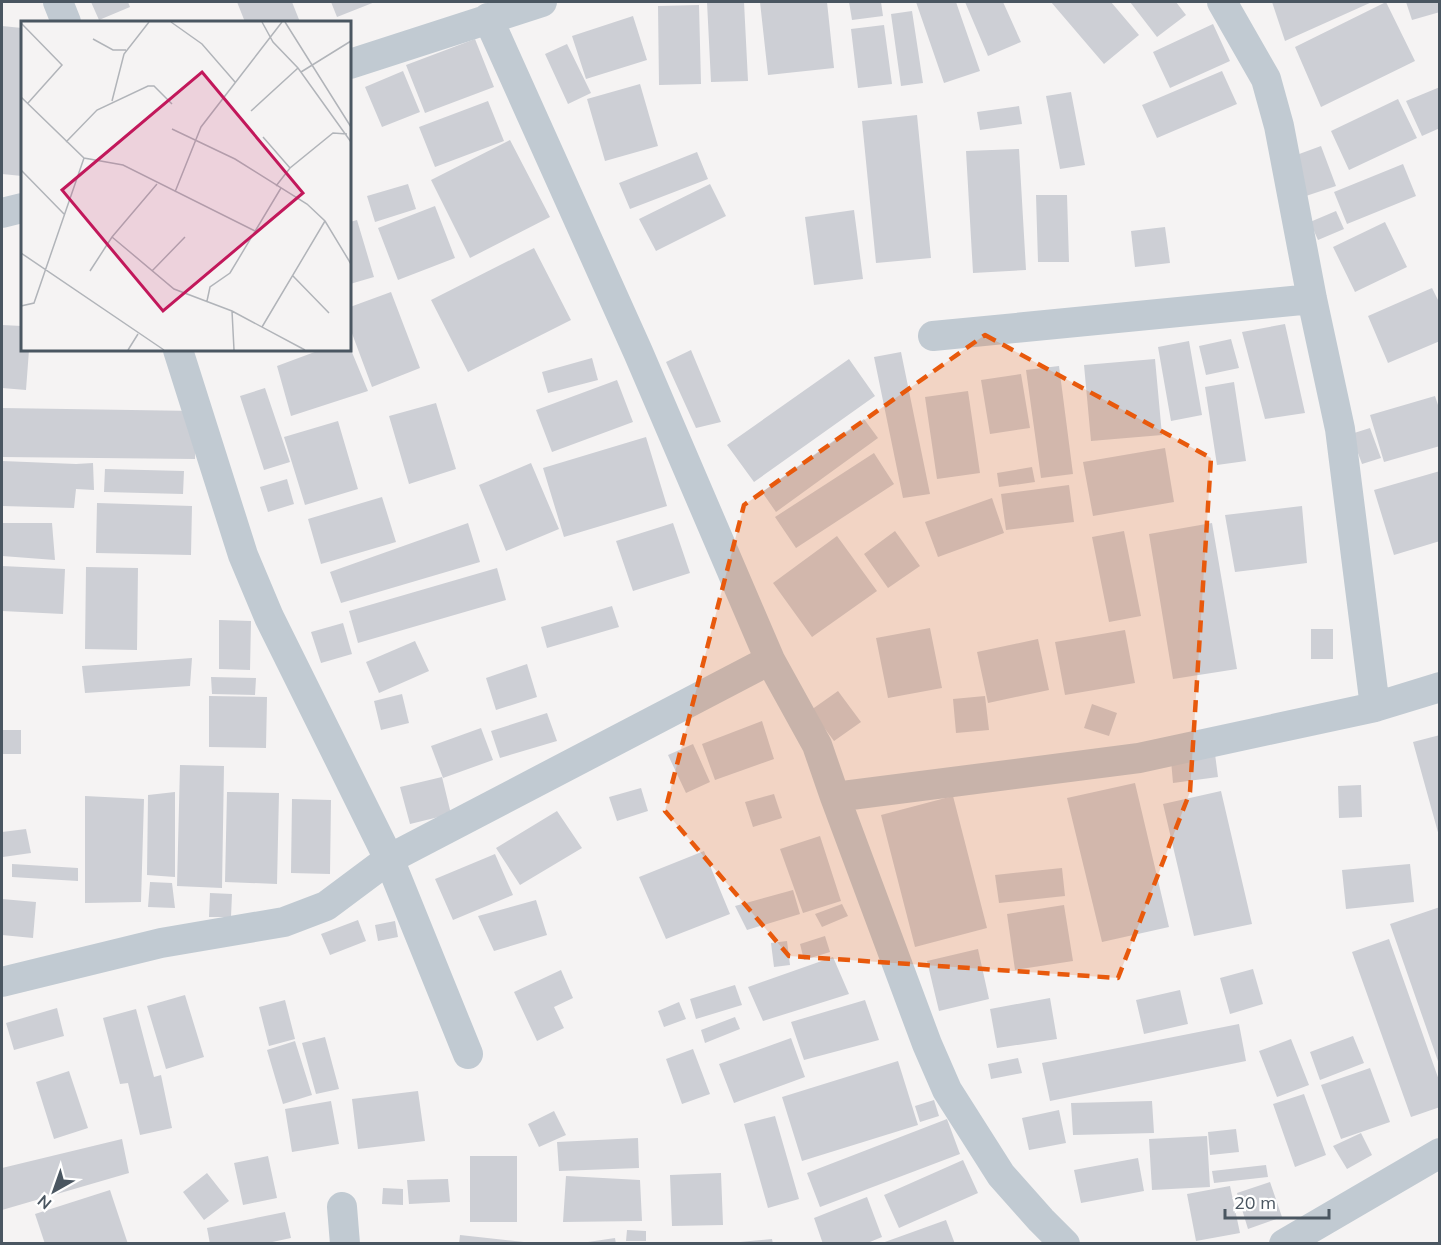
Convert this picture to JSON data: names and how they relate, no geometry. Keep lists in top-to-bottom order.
{
  "scale_bar": "20 m",
  "north": "bottom left"
}
